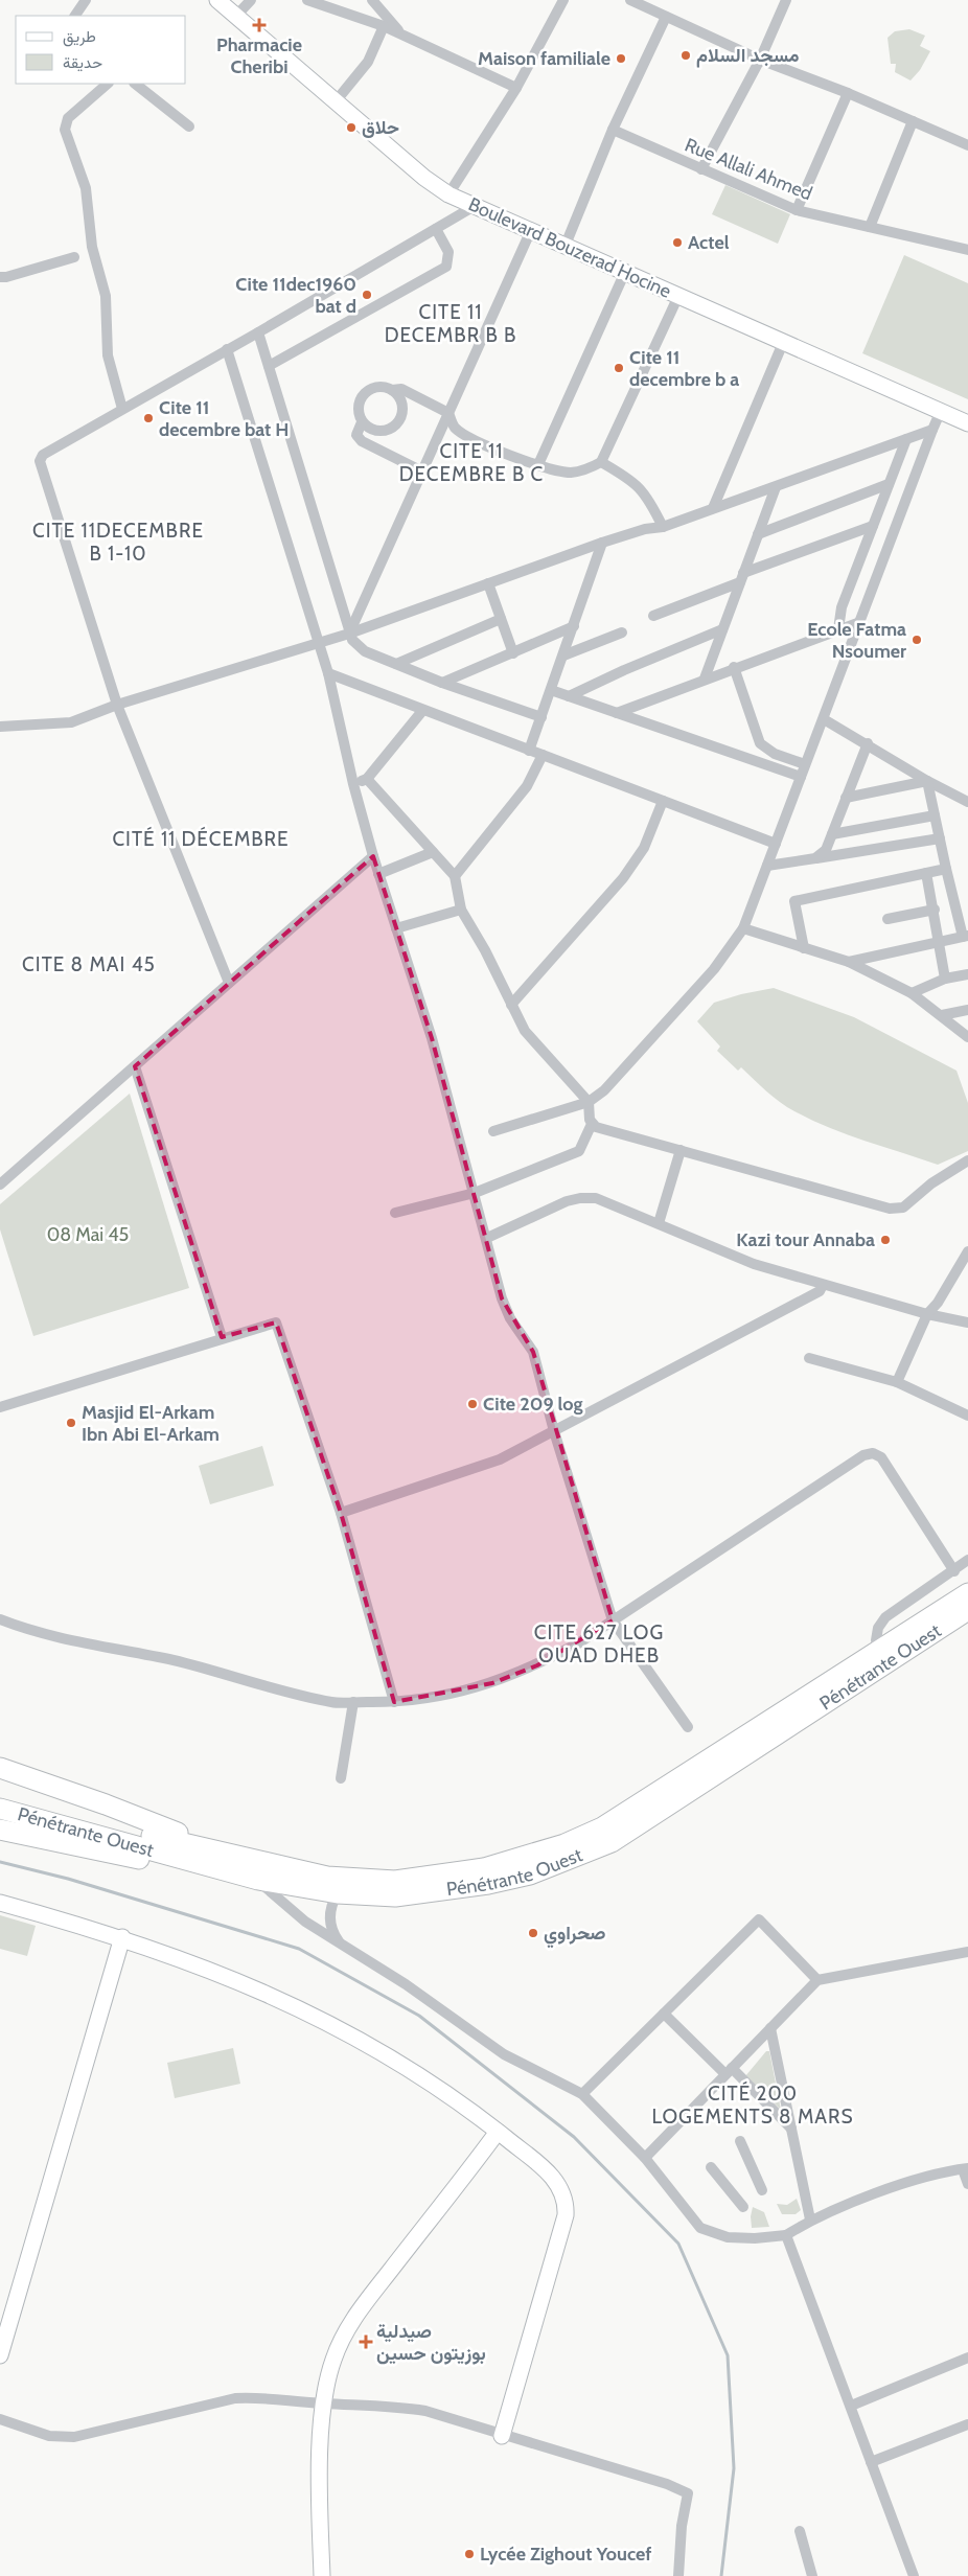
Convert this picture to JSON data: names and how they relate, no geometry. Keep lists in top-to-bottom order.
{
  "streets": {
    "highway": ["Pénétrante Ouest"],
    "street": ["Rue Allali Ahmed", "Boulevard Bouzerad Hocine"]
  },
  "districts": [
    "CITE 11 DECEMBR B B",
    "CITE 11 DECEMBRE B C",
    "CITE 11DECEMBRE B 1-10",
    "CITÉ 11 DÉCEMBRE",
    "CITE 8 MAI 45",
    "CITE 627 LOG OUAD DHEB",
    "CITÉ 200 LOGEMENTS 8 MARS"
  ],
  "parks": ["08 Mai 45"],
  "places": {
    "health": ["Pharmacie Cheribi", "صيدلية بوزيتون حسين"],
    "other": [
      "مسجد السلام",
      "Maison familiale",
      "حلاق",
      "Actel",
      "Cite 11dec1960 bat d",
      "Cite 11 decembre b a",
      "Cite 11 decembre bat H",
      "Ecole Fatma Nsoumer",
      "Kazi tour Annaba",
      "Cite 209 log",
      "Masjid El-Arkam Ibn Abi El-Arkam",
      "صحراوي",
      "Lycée Zighout Youcef"
    ]
  },
  "legend": ["طريق", "حديقة"]
}
